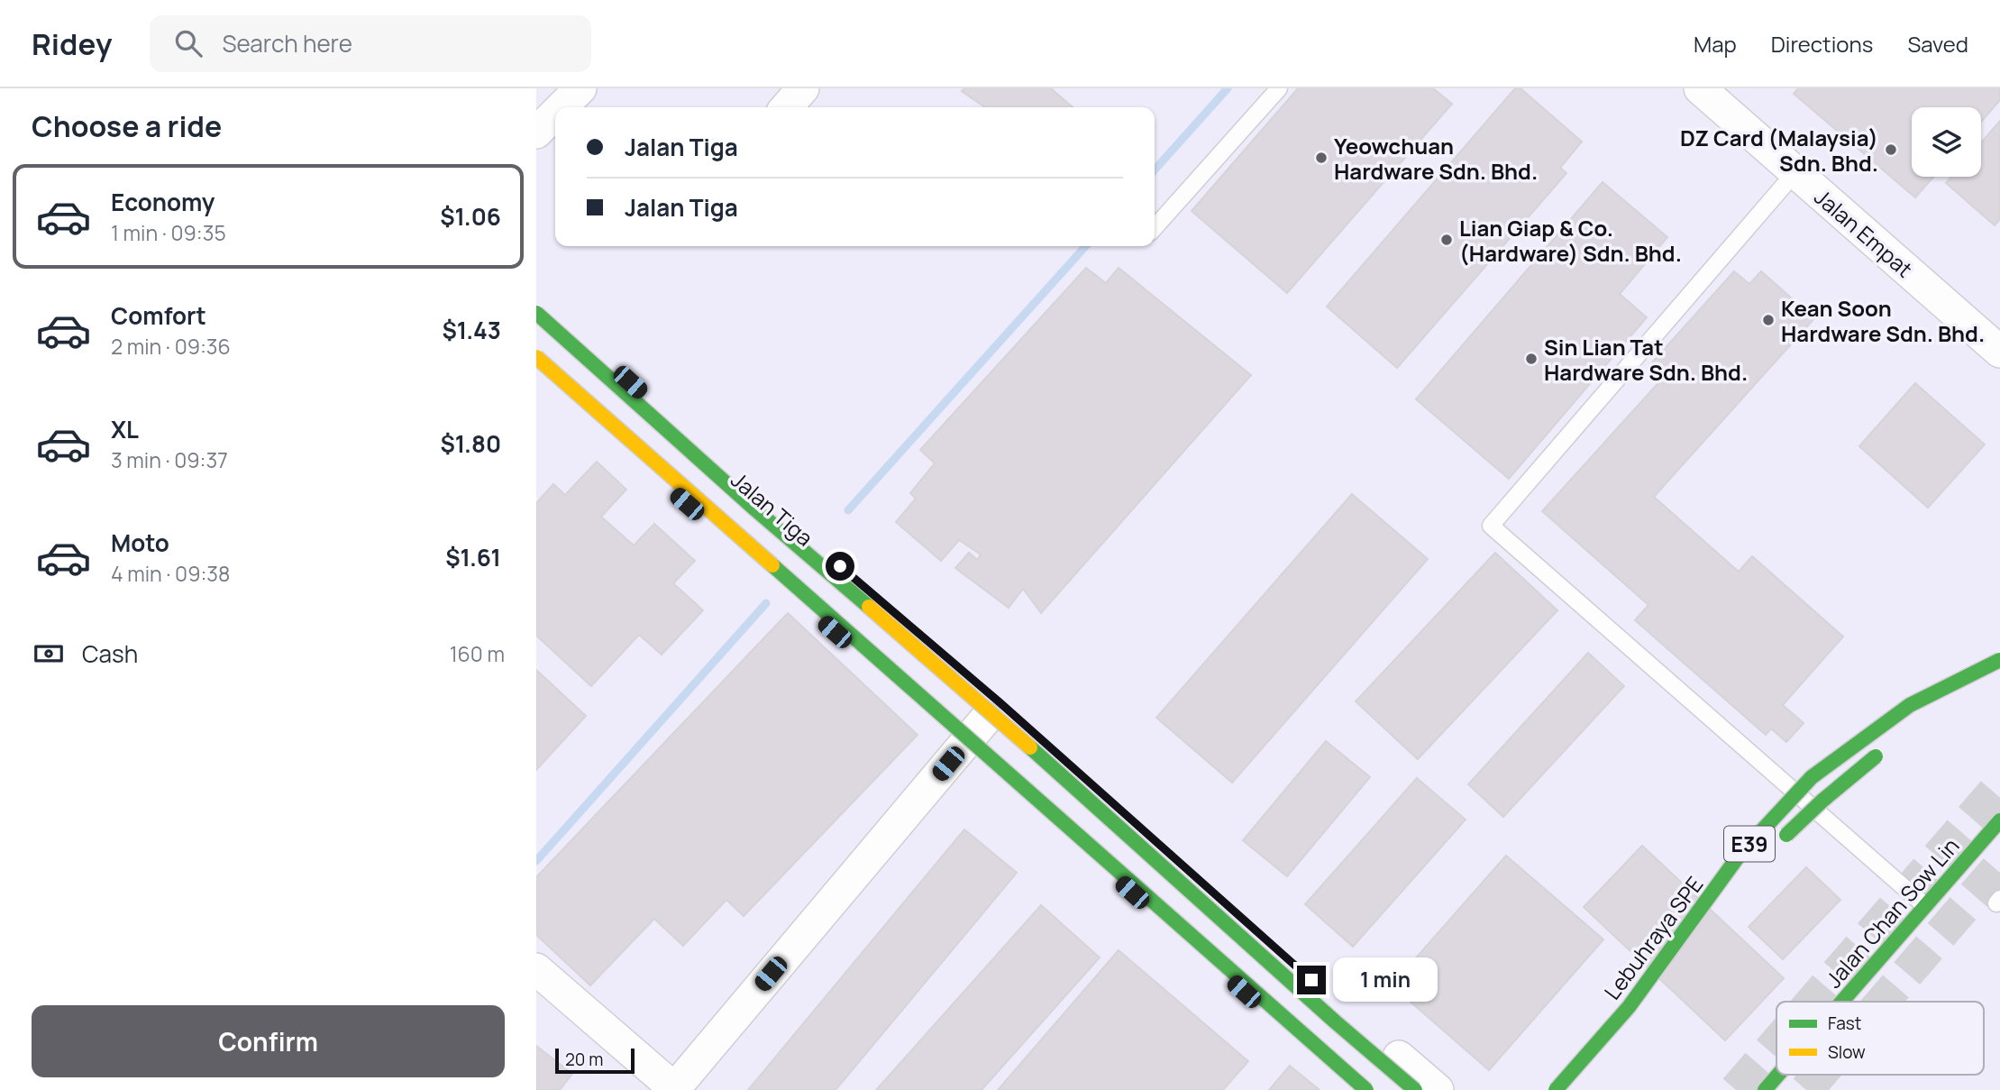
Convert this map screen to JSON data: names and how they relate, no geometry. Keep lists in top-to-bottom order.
{
  "streets": {
    "main road": ["E39", "Jalan Chan Sow Lin", "Lebuhraya SPE"],
    "street": ["Jalan Empat", "Jalan Tiga"]
  },
  "places": [
    "DZ Card (Malaysia) Sdn. Bhd.",
    "Yeowchuan Hardware Sdn. Bhd.",
    "Lian Giap & Co. (Hardware) Sdn. Bhd.",
    "Kean Soon Hardware Sdn. Bhd.",
    "Sin Lian Tat Hardware Sdn. Bhd."
  ],
  "legend": ["Fast", "Slow"],
  "scale_bar": "20 m",
  "page": {
    "header": "Ridey",
    "search": "Search here",
    "nav": ["Map", "Directions", "Saved"],
    "heading": "Choose a ride",
    "banner": ["Jalan Tiga", "Jalan Tiga"],
    "list": [
      {
        "name": "Economy",
        "note": "1 min · 09:35",
        "value": "$1.06"
      },
      {
        "name": "Comfort",
        "note": "2 min · 09:36",
        "value": "$1.43"
      },
      {
        "name": "XL",
        "note": "3 min · 09:37",
        "value": "$1.80"
      },
      {
        "name": "Moto",
        "note": "4 min · 09:38",
        "value": "$1.61"
      }
    ],
    "pay": ["Cash", "160 m"],
    "bubble": "1 min",
    "buttons": "Confirm",
    "scale": "20 m"
  }
}
